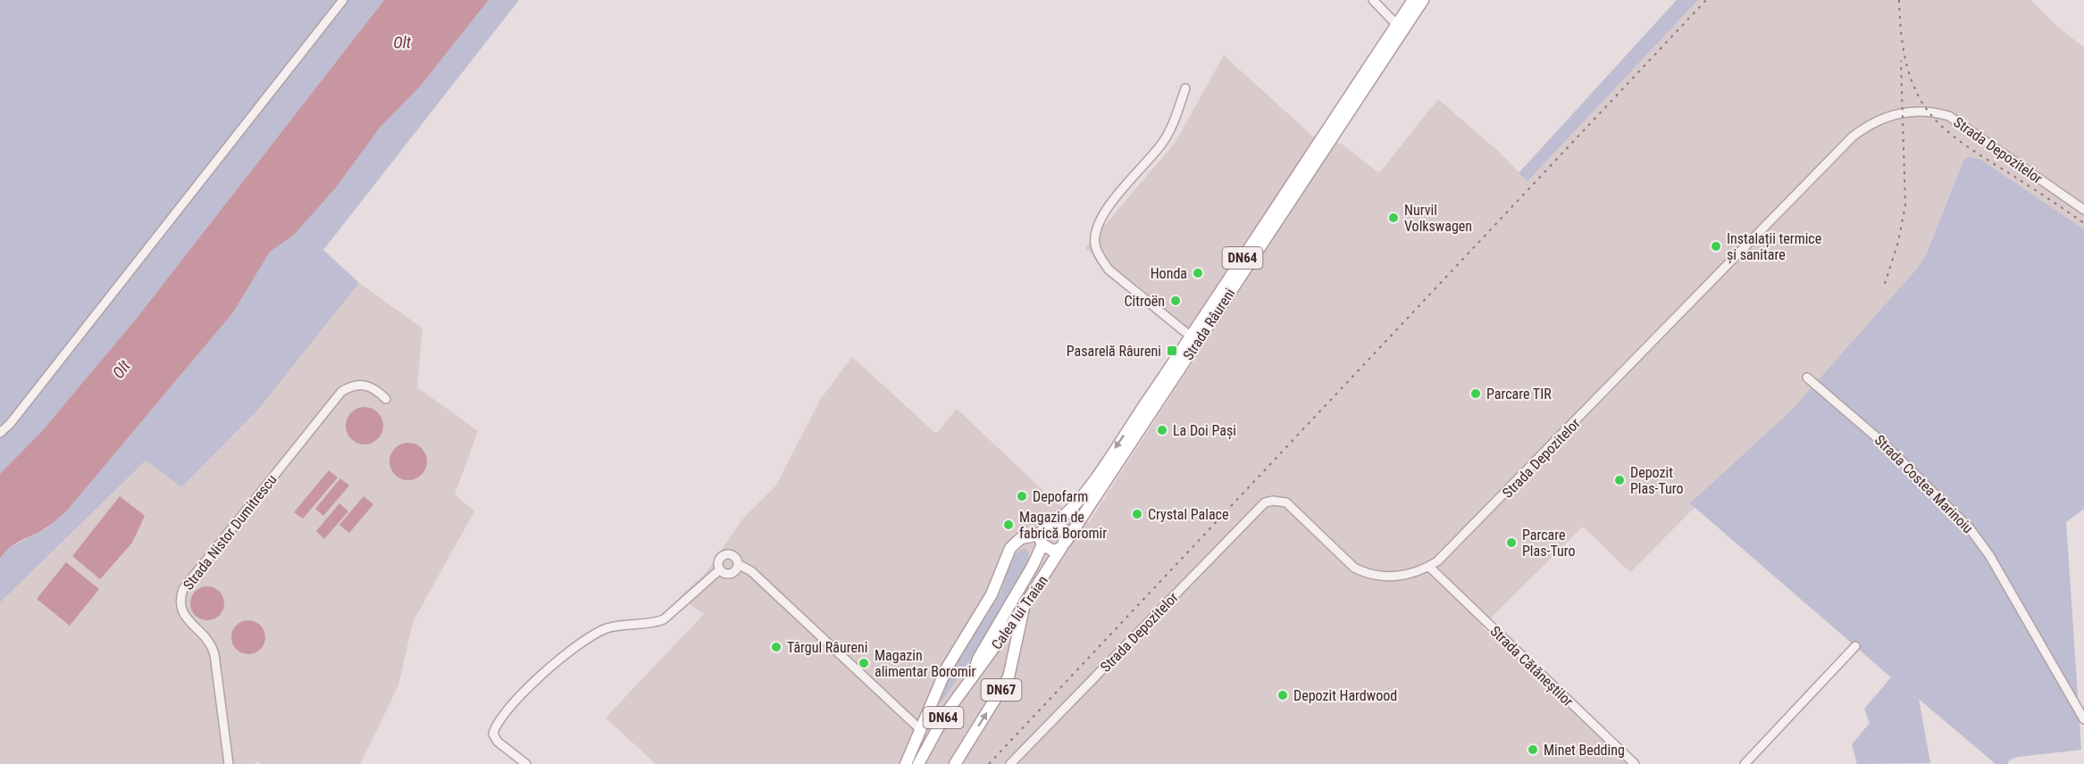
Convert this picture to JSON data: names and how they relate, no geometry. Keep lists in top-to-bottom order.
{
  "streets": {
    "main road": [
      "DN64",
      "Strada Râureni",
      "Calea lui Traian",
      "DN67"
    ],
    "street": [
      "Strada Depozitelor",
      "Strada Costea Marinoiu",
      "Strada Nistor Dumitrescu",
      "Strada Cătăneștilor"
    ]
  },
  "crossings": [
    ["Strada Depozitelor", "Strada Cătăneștilor"],
    ["DN64", "Strada Râureni"],
    ["DN64", "Calea lui Traian"],
    ["Strada Râureni", "Calea lui Traian"],
    ["Calea lui Traian", "DN67"]
  ],
  "water": ["Olt"],
  "places": {
    "other": [
      "Nurvil Volkswagen",
      "Instalații termice și sanitare",
      "Honda",
      "Citroën",
      "Parcare TIR",
      "La Doi Pași",
      "Depozit Plas-Turo",
      "Depofarm",
      "Crystal Palace",
      "Magazin de fabrică Boromir",
      "Parcare Plas-Turo",
      "Târgul Râureni",
      "Magazin alimentar Boromir",
      "Depozit Hardwood",
      "Minet Bedding"
    ],
    "transit": ["Pasarelă Râureni"]
  }
}
